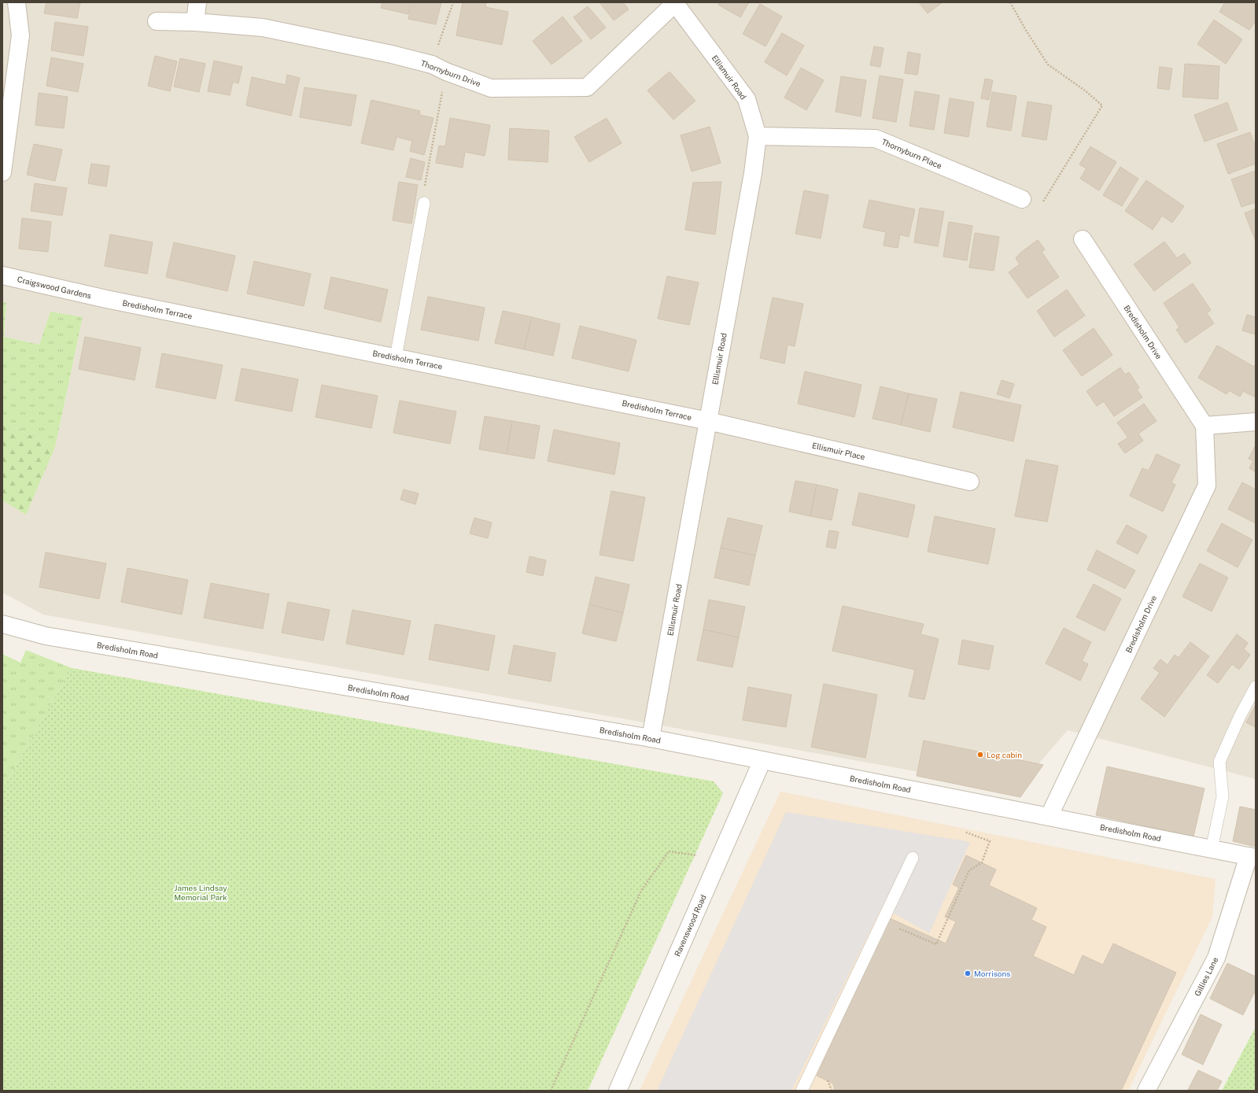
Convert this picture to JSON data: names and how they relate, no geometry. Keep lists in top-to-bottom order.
{
  "streets": {
    "street": [
      "Thornyburn Drive",
      "Ellismuir Road",
      "Thornyburn Place",
      "Craigswood Gardens",
      "Bredisholm Terrace",
      "Bredisholm Drive",
      "Ellismuir Place",
      "Bredisholm Road",
      "Ravenswood Road",
      "Gillies Lane"
    ]
  },
  "crossings": [
    ["Thornyburn Drive", "Ellismuir Road"],
    ["Ellismuir Road", "Thornyburn Place"],
    ["Ellismuir Road", "Bredisholm Terrace"],
    ["Ellismuir Road", "Ellismuir Place"],
    ["Ellismuir Road", "Bredisholm Road"],
    ["Craigswood Gardens", "Bredisholm Terrace"],
    ["Bredisholm Terrace", "Ellismuir Place"],
    ["Bredisholm Drive", "Bredisholm Road"],
    ["Bredisholm Road", "Ravenswood Road"],
    ["Bredisholm Road", "Gillies Lane"]
  ],
  "parks": ["James Lindsay Memorial Park"],
  "places": ["Log cabin", "Morrisons"]
}
